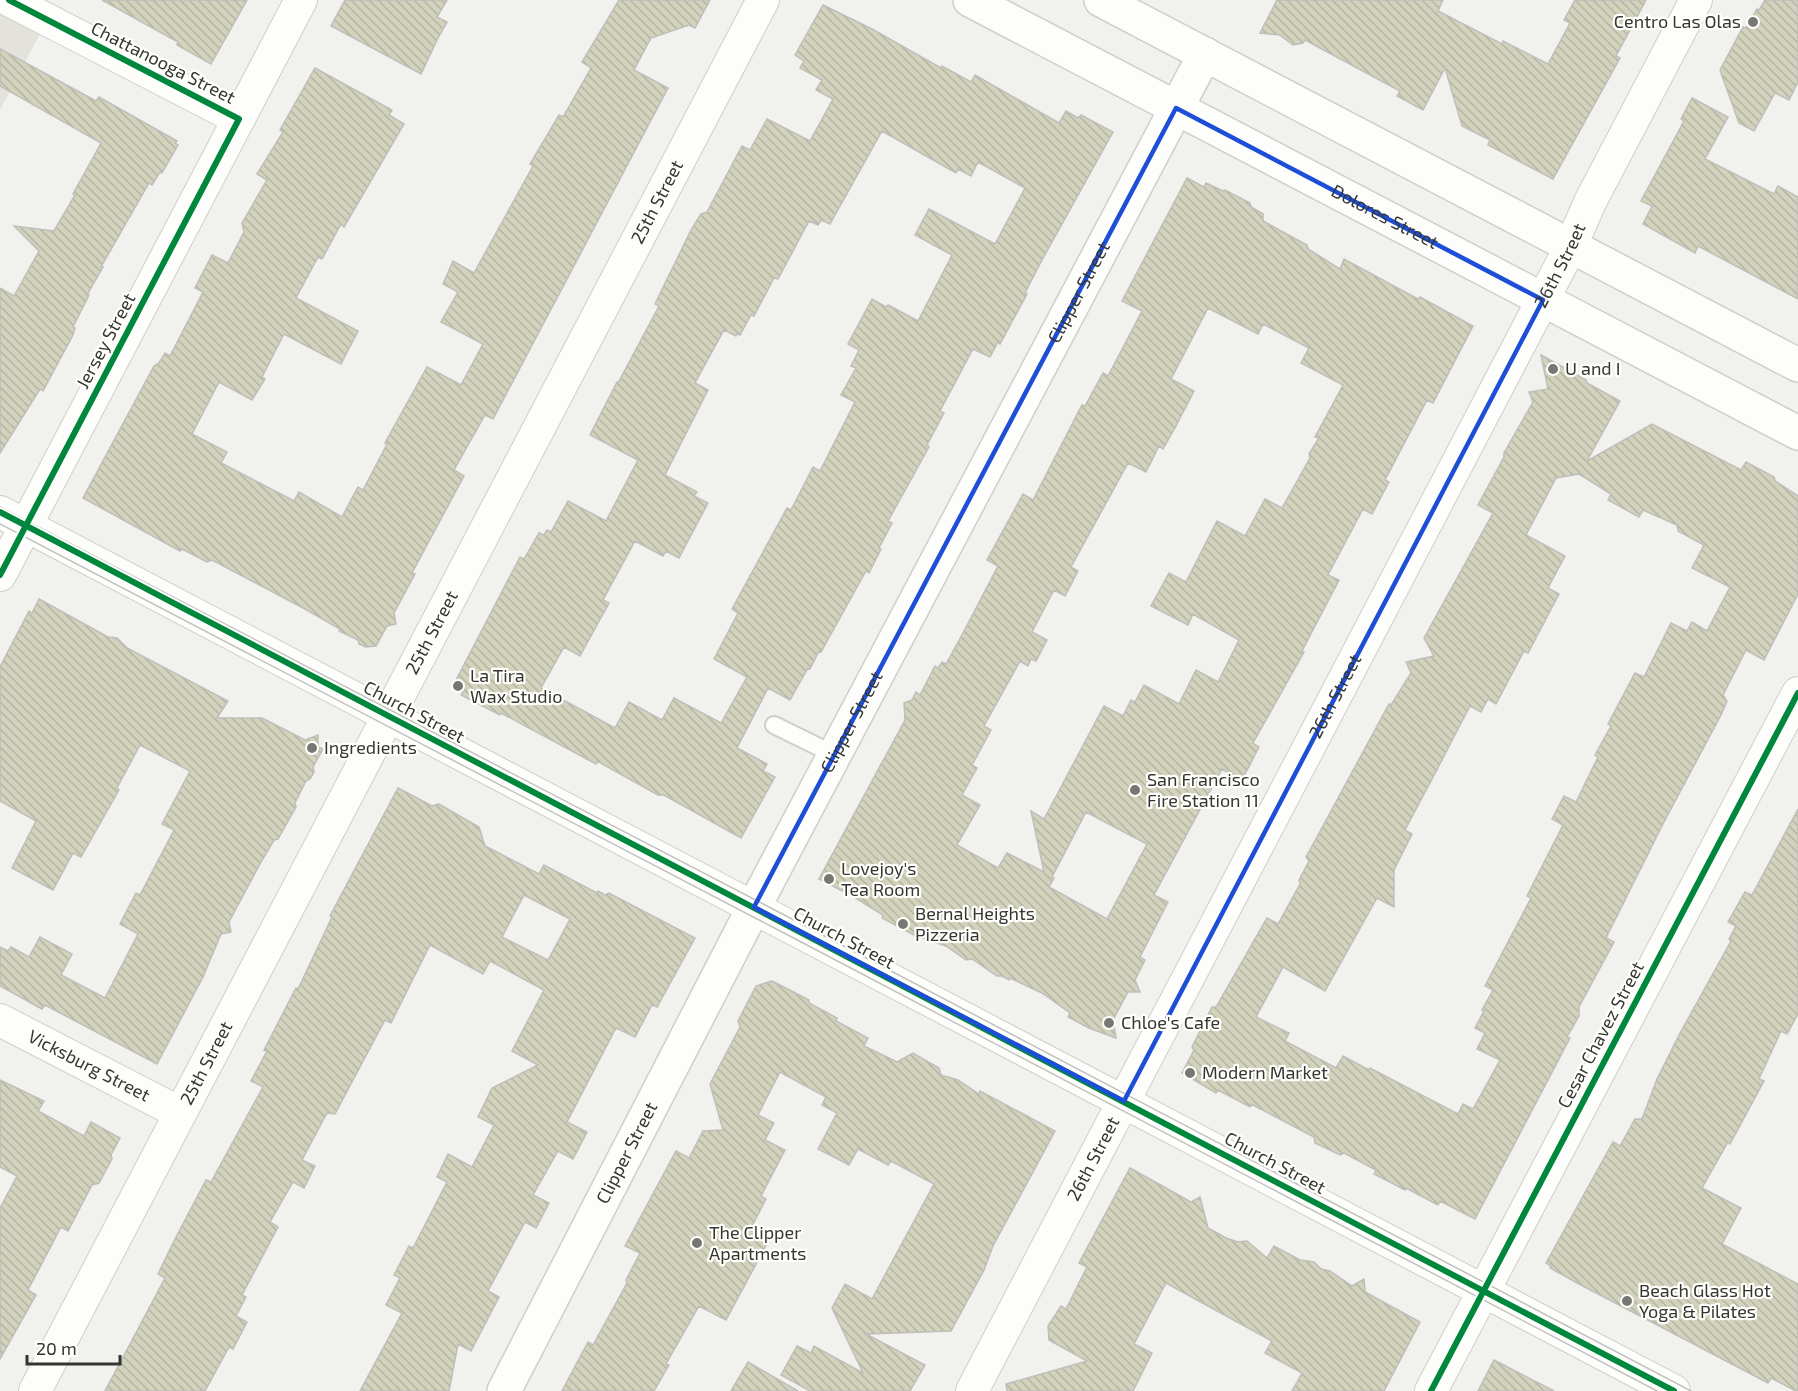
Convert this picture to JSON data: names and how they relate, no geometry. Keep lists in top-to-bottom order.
{
  "streets": {
    "main road": ["Dolores Street", "Clipper Street"],
    "street": [
      "Chattanooga Street",
      "25th Street",
      "26th Street",
      "Jersey Street",
      "Church Street",
      "Cesar Chavez Street",
      "Vicksburg Street"
    ]
  },
  "crossings": [
    ["Chattanooga Street", "Jersey Street"],
    ["25th Street", "Church Street"],
    ["25th Street", "Vicksburg Street"],
    ["Dolores Street", "26th Street"],
    ["Dolores Street", "Clipper Street"],
    ["26th Street", "Church Street"],
    ["Clipper Street", "Church Street"],
    ["Jersey Street", "Church Street"],
    ["Church Street", "Cesar Chavez Street"]
  ],
  "places": [
    "Centro Las Olas",
    "U and I",
    "La Tira Wax Studio",
    "Ingredients",
    "San Francisco Fire Station 11",
    "Lovejoy's Tea Room",
    "Bernal Heights Pizzeria",
    "Chloe's Cafe",
    "Modern Market",
    "The Clipper Apartments",
    "Beach Glass Hot Yoga & Pilates"
  ],
  "scale_bar": "20 m"
}
